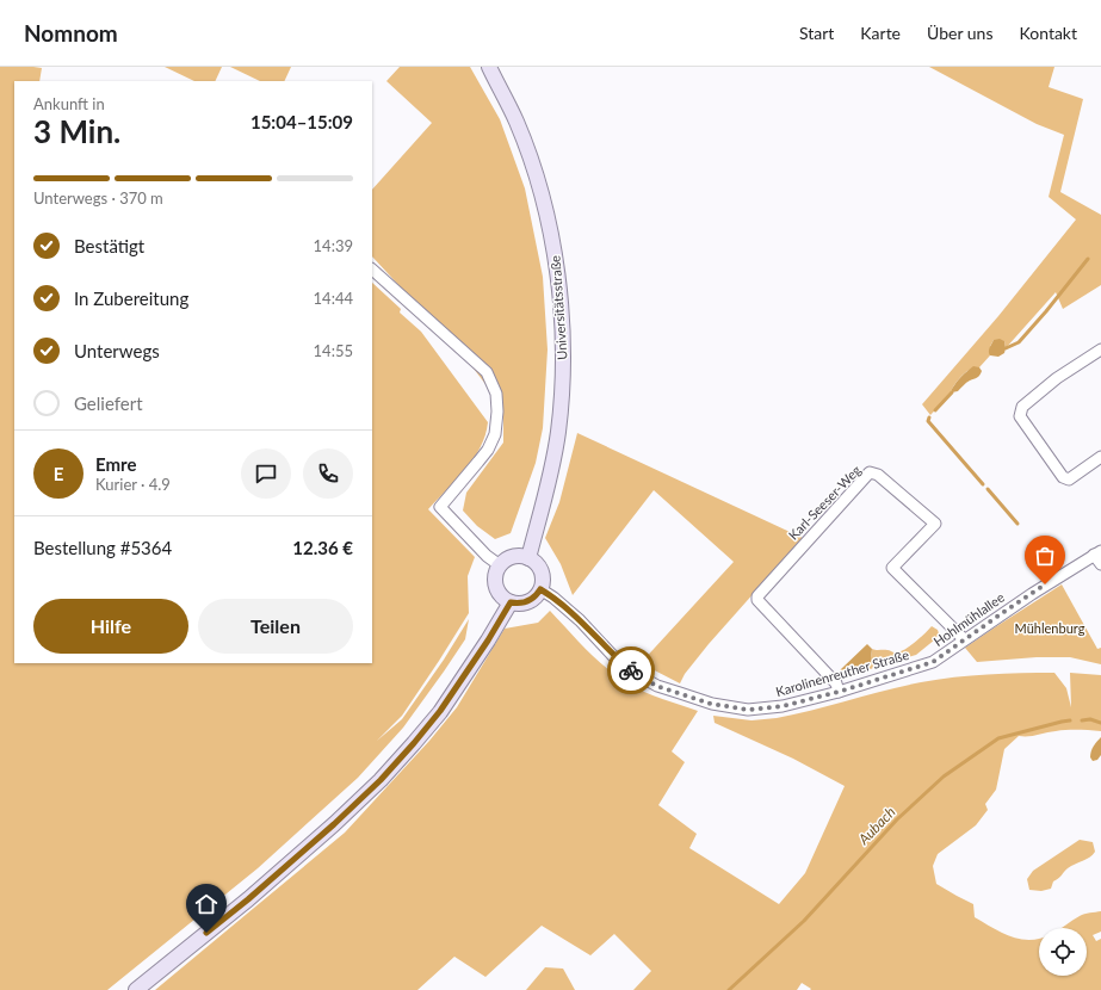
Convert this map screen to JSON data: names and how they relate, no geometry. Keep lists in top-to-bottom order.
{
  "streets": {
    "main road": ["Universitätsstraße"],
    "street": ["Karl-Seeser-Weg", "Hohlmühlallee", "Karolinenreuther Straße"]
  },
  "crossings": [
    ["Universitätsstraße", "Karolinenreuther Straße"],
    ["Karl-Seeser-Weg", "Hohlmühlallee"],
    ["Karl-Seeser-Weg", "Karolinenreuther Straße"],
    ["Hohlmühlallee", "Karolinenreuther Straße"]
  ],
  "water": ["Aubach"],
  "parks": ["Mühlenburg"],
  "page": {
    "header": "Nomnom",
    "nav": [
      "Start",
      "Karte",
      "Über uns",
      "Kontakt"
    ],
    "heading": ["3 Min.", "Ankunft in", "15:04–15:09"],
    "panel": [
      "Emre",
      "Kurier · 4.9",
      "Bestellung #5364",
      "12.36 €"
    ],
    "bar": "Unterwegs · 370 m",
    "list": [
      ["Bestätigt", "14:39"],
      ["In Zubereitung", "14:44"],
      ["Unterwegs", "14:55"],
      "Geliefert"
    ],
    "round": "E",
    "buttons": ["Hilfe", "Teilen"]
  }
}
